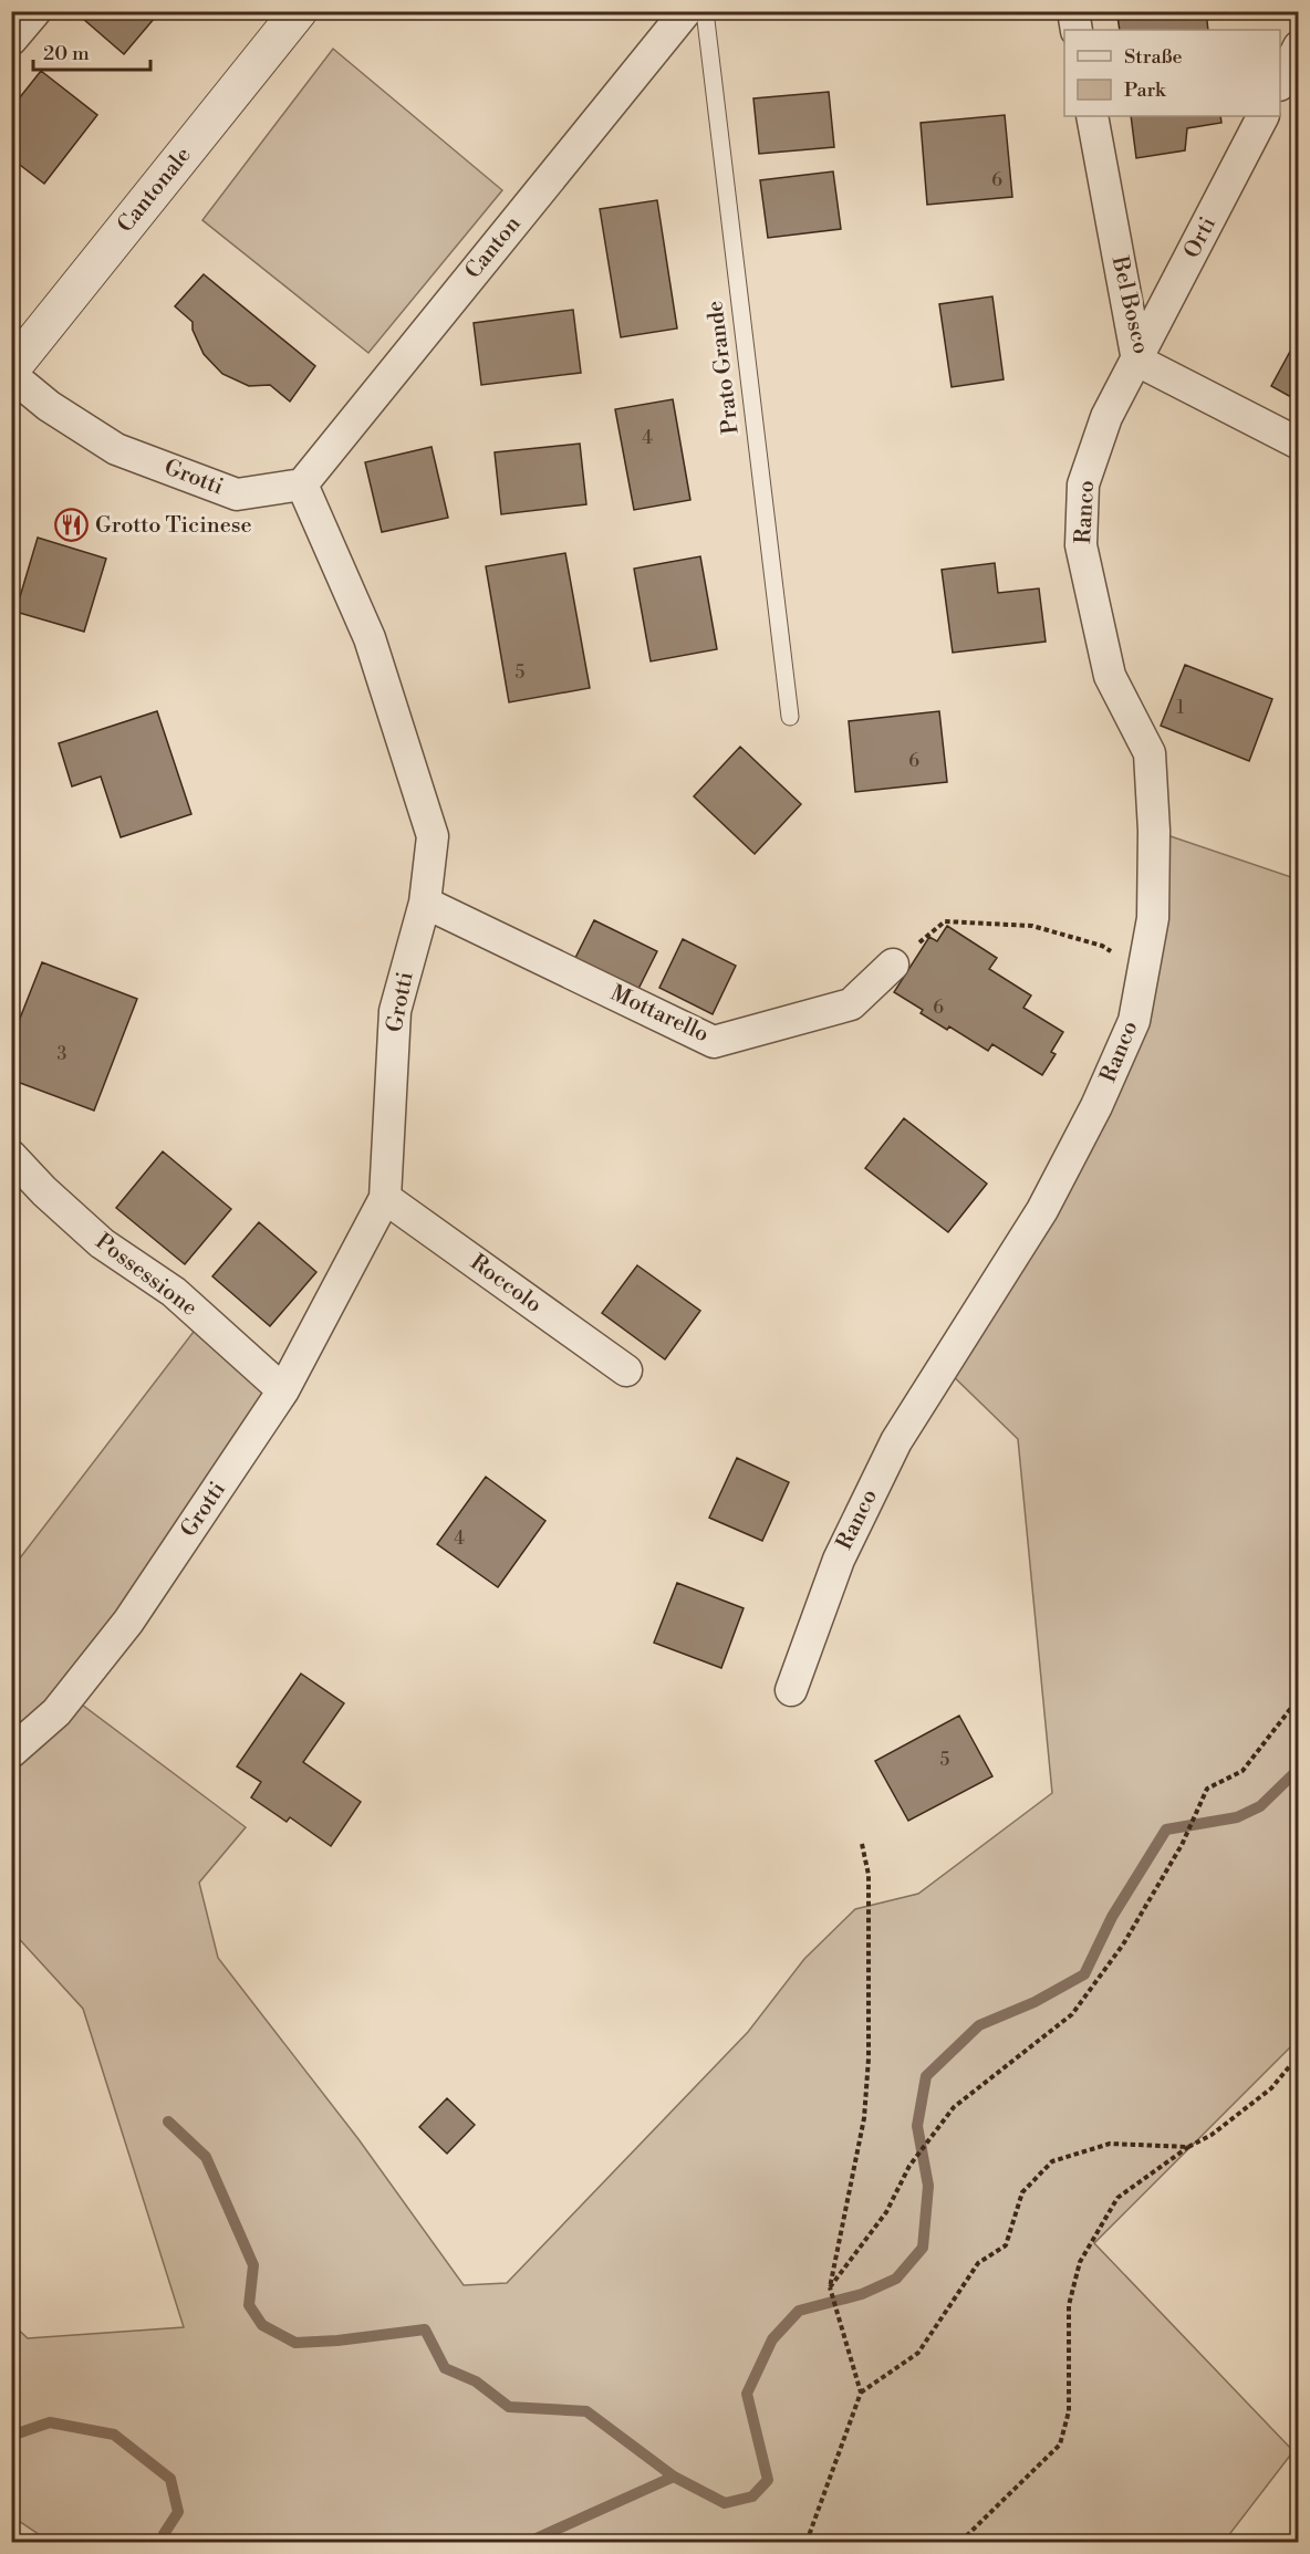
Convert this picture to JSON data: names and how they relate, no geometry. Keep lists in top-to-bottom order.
{
  "streets": {
    "street": [
      "Cantonale",
      "Orti",
      "Canton",
      "Bel Bosco",
      "Grotti",
      "Ranco",
      "Mottarello",
      "Possessione",
      "Roccolo"
    ],
    "lane": ["Prato Grande"]
  },
  "crossings": [
    ["Orti", "Bel Bosco"],
    ["Orti", "Ranco"],
    ["Canton", "Grotti"],
    ["Bel Bosco", "Ranco"],
    ["Grotti", "Mottarello"],
    ["Grotti", "Possessione"],
    ["Grotti", "Roccolo"]
  ],
  "places": {
    "restaurant": ["Grotto Ticinese"]
  },
  "house_numbers": [
    "6",
    "4",
    "5",
    "1",
    "6",
    "6",
    "3",
    "4",
    "5"
  ],
  "legend": ["Straße", "Park"],
  "scale_bar": "20 m"
}
